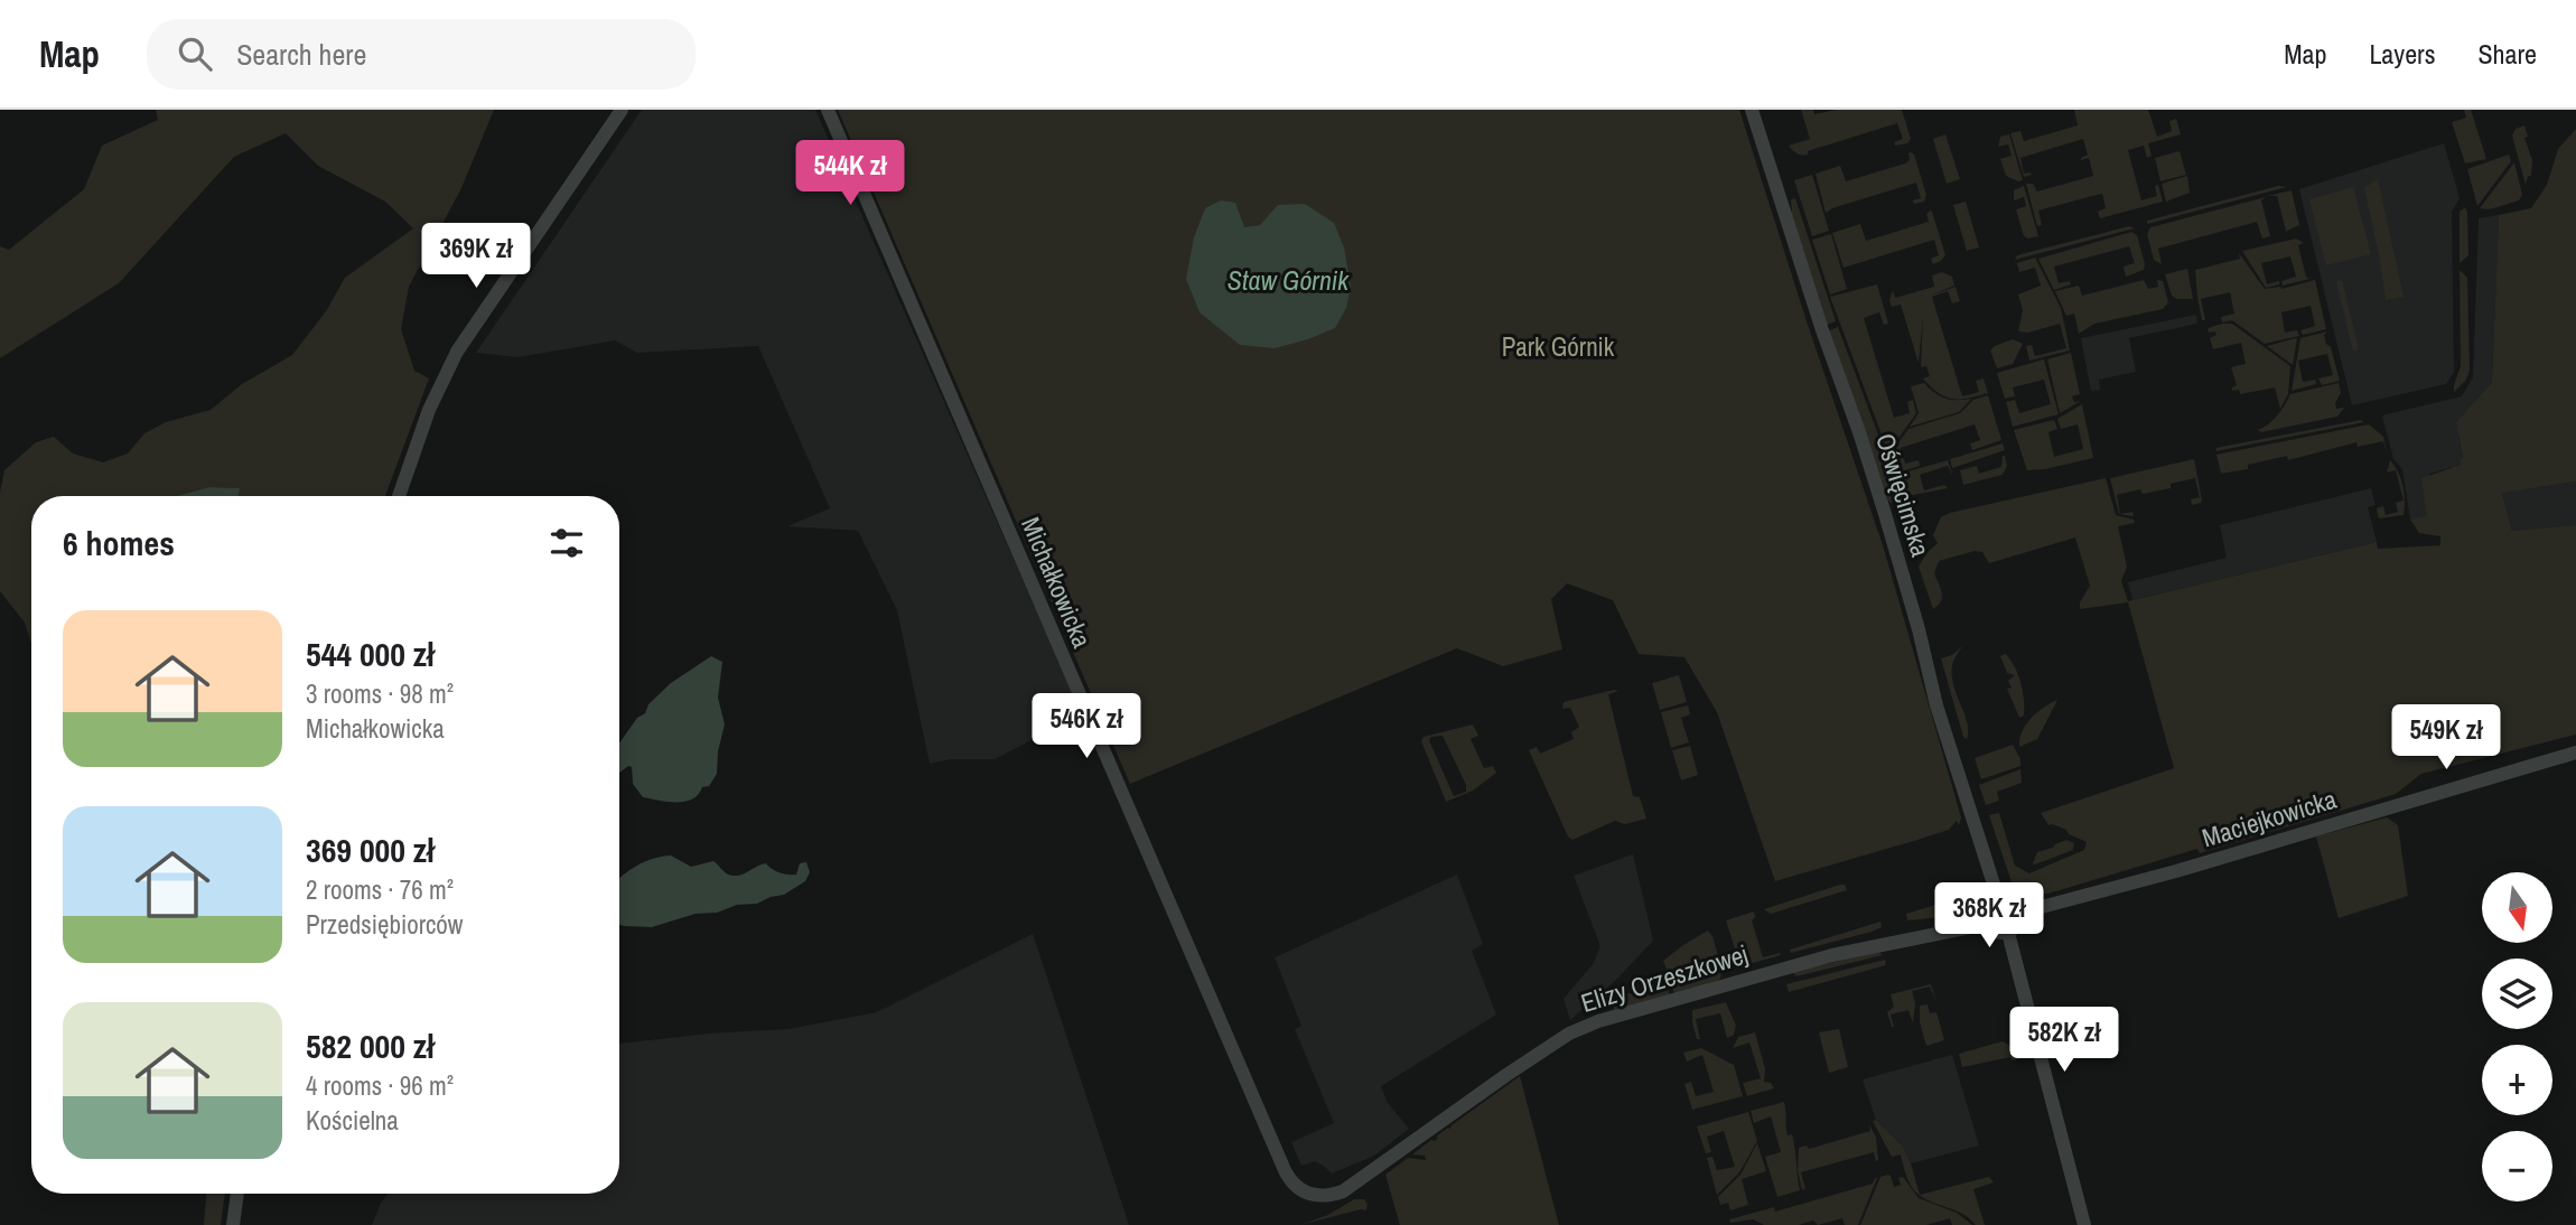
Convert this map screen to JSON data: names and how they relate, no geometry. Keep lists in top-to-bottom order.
{
  "streets": {
    "street": [
      "Oświęcimska",
      "Michałkowicka",
      "Maciejkowicka",
      "Elizy Orzeszkowej"
    ]
  },
  "crossings": [
    ["Oświęcimska", "Maciejkowicka"],
    ["Oświęcimska", "Elizy Orzeszkowej"],
    ["Michałkowicka", "Elizy Orzeszkowej"],
    ["Maciejkowicka", "Elizy Orzeszkowej"]
  ],
  "water": ["Staw Górnik"],
  "parks": ["Park Górnik"],
  "north": "bottom",
  "page": {
    "header": "Map",
    "search": "Search here",
    "nav": ["Map", "Layers", "Share"],
    "price": [
      "544K zł",
      "369K zł",
      "546K zł",
      "549K zł",
      "368K zł",
      "582K zł"
    ],
    "heading": "6 homes",
    "list": [
      {
        "name": "544 000 zł",
        "note": "3 rooms · 98 m² · Michałkowicka"
      },
      {
        "name": "369 000 zł",
        "note": "2 rooms · 76 m² · Przedsiębiorców"
      },
      {
        "name": "582 000 zł",
        "note": "4 rooms · 96 m² · Kościelna"
      }
    ],
    "map_buttons": ["+", "−"]
  }
}
